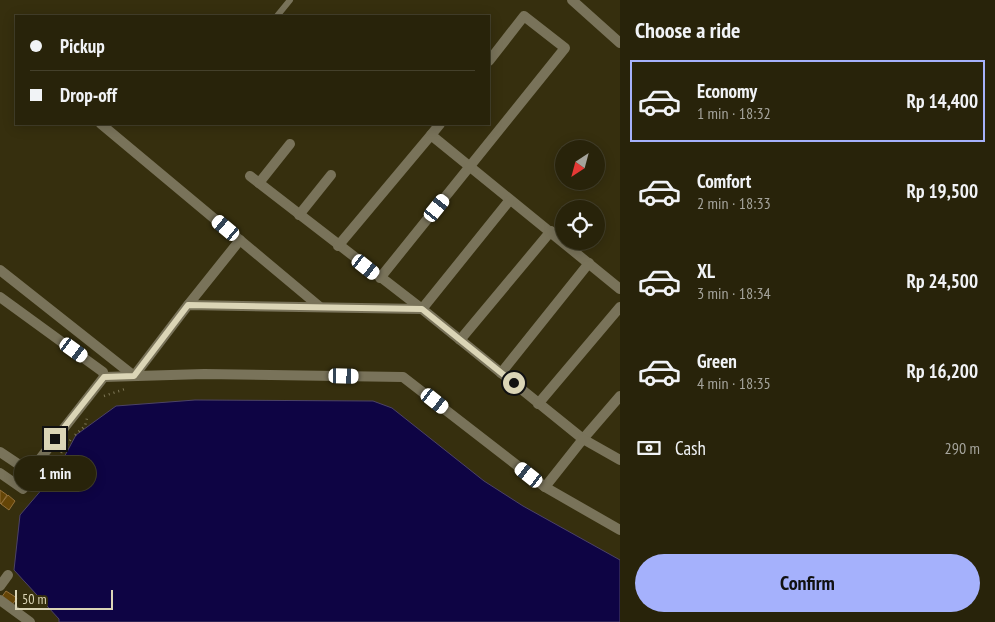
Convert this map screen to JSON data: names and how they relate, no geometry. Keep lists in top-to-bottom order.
{
  "scale_bar": "50 m",
  "north": "bottom left",
  "page": {
    "heading": "Choose a ride",
    "banner": ["Pickup", "Drop-off"],
    "list": [
      {
        "name": "Economy",
        "note": "1 min · 18:32",
        "value": "Rp 14,400"
      },
      {
        "name": "Comfort",
        "note": "2 min · 18:33",
        "value": "Rp 19,500"
      },
      {
        "name": "XL",
        "note": "3 min · 18:34",
        "value": "Rp 24,500"
      },
      {
        "name": "Green",
        "note": "4 min · 18:35",
        "value": "Rp 16,200"
      }
    ],
    "pay": ["Cash", "290 m"],
    "bubble": "1 min",
    "buttons": "Confirm",
    "scale": "50 m"
  }
}
